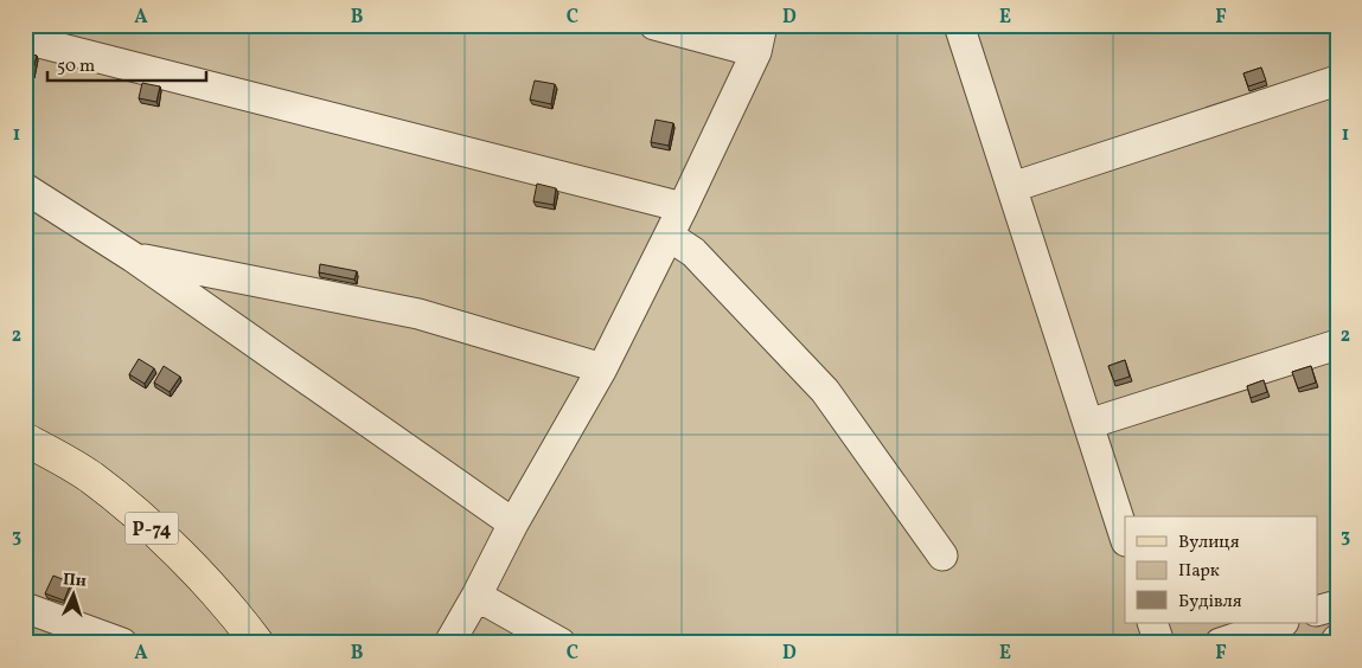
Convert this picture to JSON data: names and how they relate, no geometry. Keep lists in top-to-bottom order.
{
  "streets": {
    "main road": ["Р-74"]
  },
  "legend": ["Вулиця", "Парк", "Будівля"],
  "scale_bar": "50 m",
  "north": "top",
  "grid": {
    "columns": [
      "A",
      "B",
      "C",
      "D",
      "E",
      "F"
    ],
    "rows": ["1", "2", "3"]
  }
}
